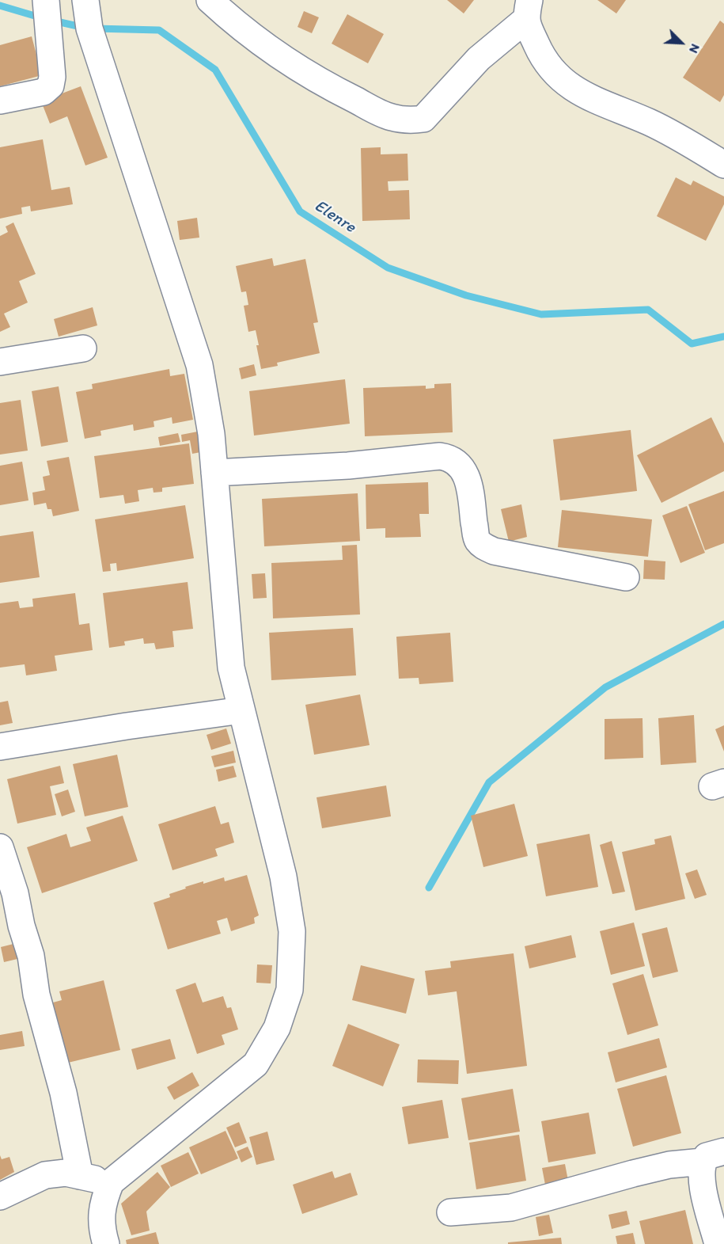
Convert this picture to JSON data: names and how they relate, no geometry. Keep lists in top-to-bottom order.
{
  "water": ["Elenre"],
  "north": "bottom right"
}
